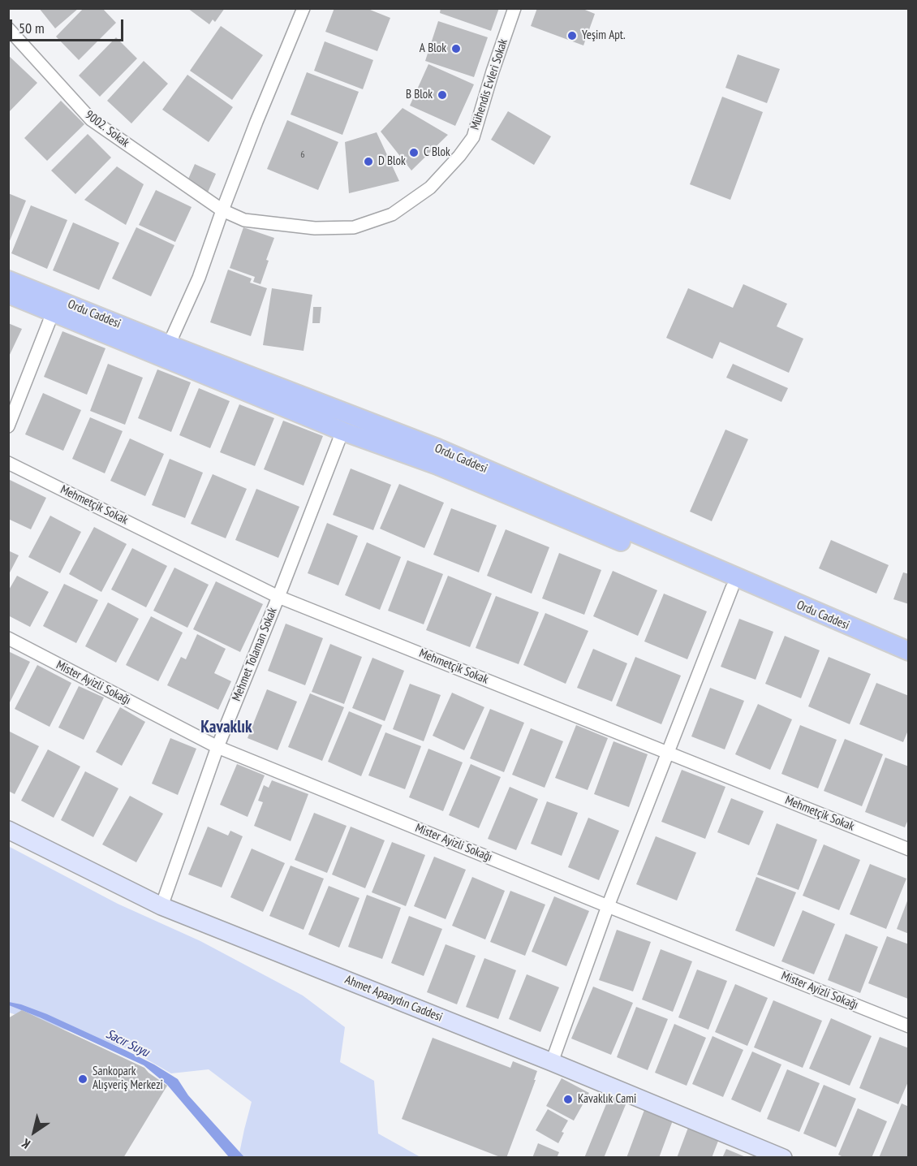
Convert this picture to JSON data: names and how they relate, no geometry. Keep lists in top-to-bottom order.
{
  "streets": {
    "main road": ["Ordu Caddesi"],
    "street": [
      "Mühendis Evleri Sokak",
      "9002. Sokak",
      "Mehmetçik Sokak",
      "Mehmet Tolaman Sokak",
      "Mister Ayizli Sokağı",
      "Ahmet Apaaydın Caddesi"
    ]
  },
  "crossings": [
    ["Mühendis Evleri Sokak", "9002. Sokak"],
    ["Ordu Caddesi", "Mehmet Tolaman Sokak"],
    ["Mehmetçik Sokak", "Mehmet Tolaman Sokak"],
    ["Mehmet Tolaman Sokak", "Mister Ayizli Sokağı"],
    ["Mehmet Tolaman Sokak", "Ahmet Apaaydın Caddesi"]
  ],
  "districts": ["Kavaklık"],
  "water": ["Sacır Suyu"],
  "places": [
    "Yeşim Apt.",
    "A Blok",
    "B Blok",
    "C Blok",
    "D Blok",
    "Sankopark Alışveriş Merkezi",
    "Kavaklık Cami"
  ],
  "house_numbers": ["6"],
  "scale_bar": "50 m",
  "north": "bottom left"
}
